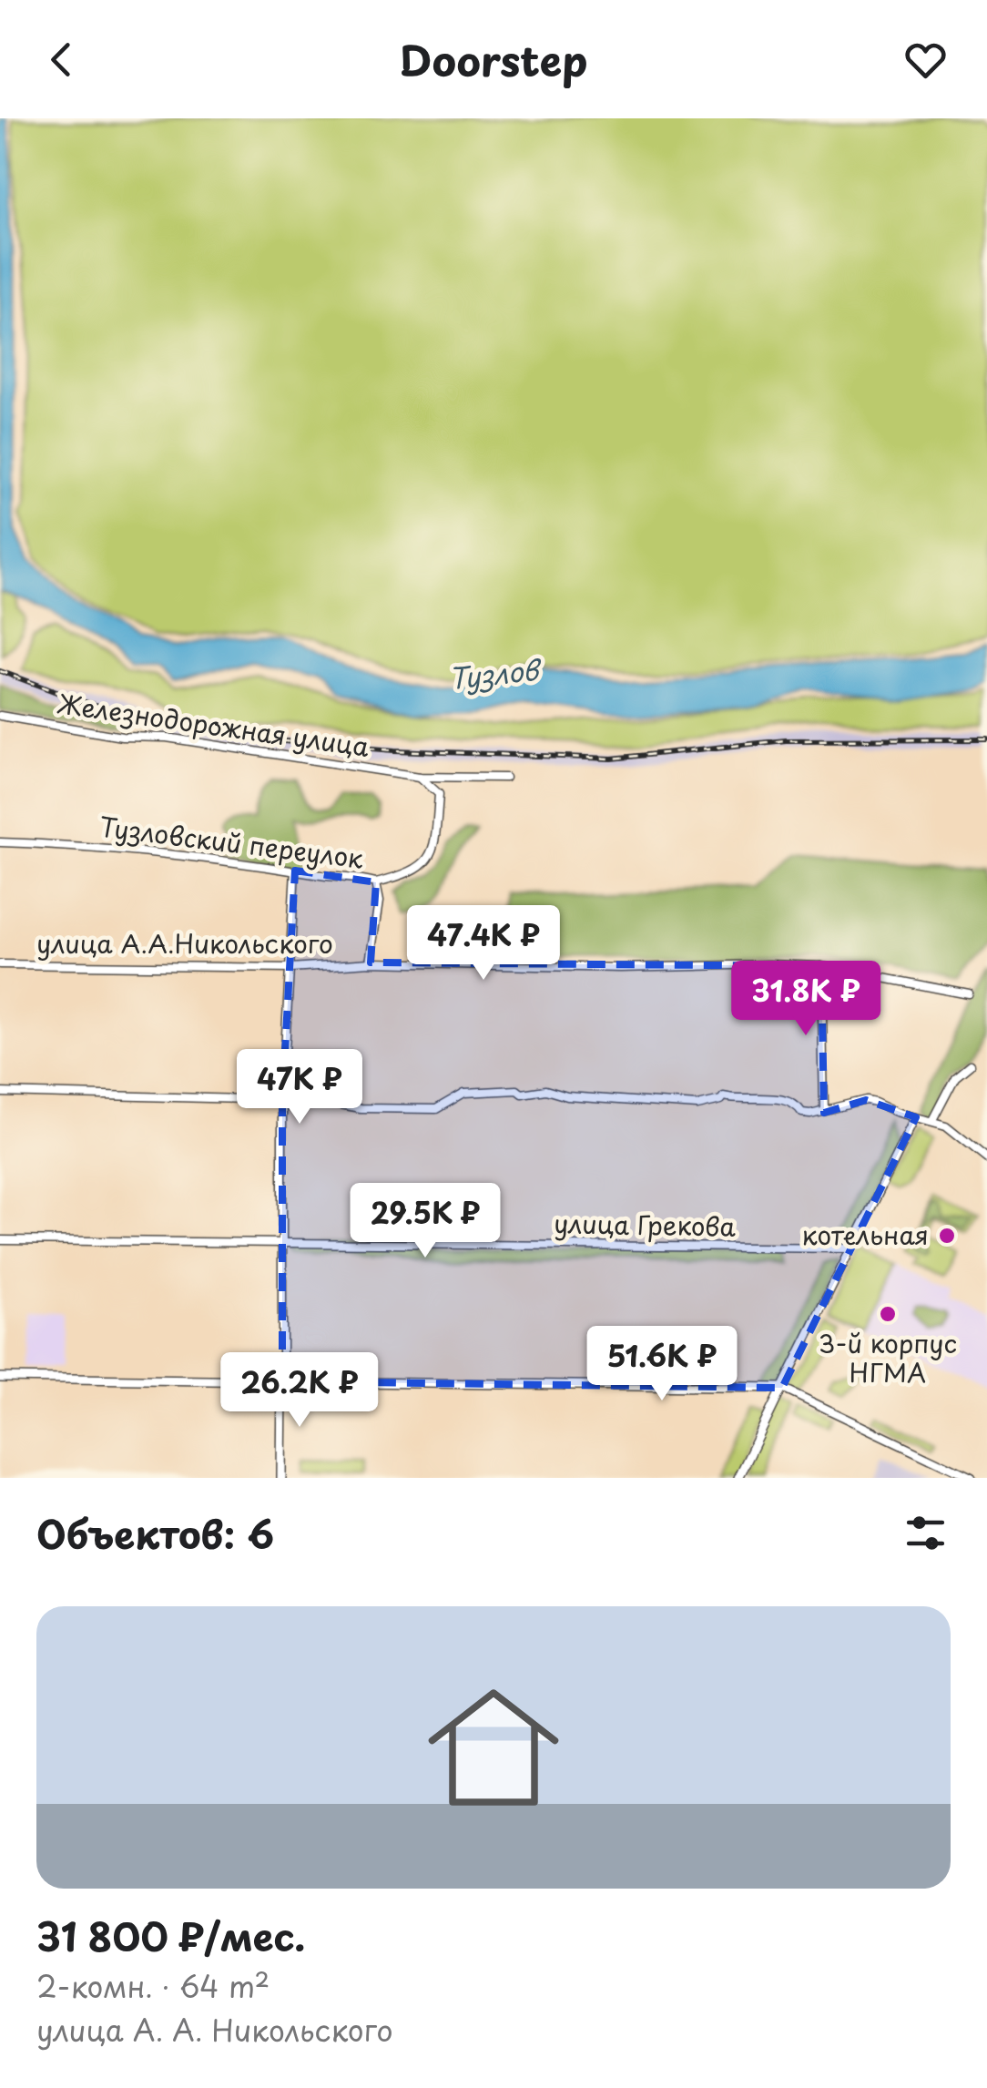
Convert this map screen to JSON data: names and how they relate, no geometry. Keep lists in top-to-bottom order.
{
  "streets": {
    "street": [
      "Железнодорожная улица",
      "Тузловский переулок",
      "улица А.А.Никольского",
      "улица Грекова"
    ]
  },
  "crossings": [
    ["Тузловский переулок", "улица А.А.Никольского"]
  ],
  "water": ["Тузлов"],
  "places": ["котельная", "3-й корпус НГМА"],
  "page": {
    "header": "Doorstep",
    "price": [
      "47.4K ₽",
      "31.8K ₽",
      "47K ₽",
      "29.5K ₽",
      "51.6K ₽",
      "26.2K ₽"
    ],
    "heading": "Объектов: 6",
    "list": [
      {
        "name": "31 800 ₽/мес.",
        "note": "2-комн. · 64 m² · улица А. А. Никольского"
      }
    ]
  }
}
